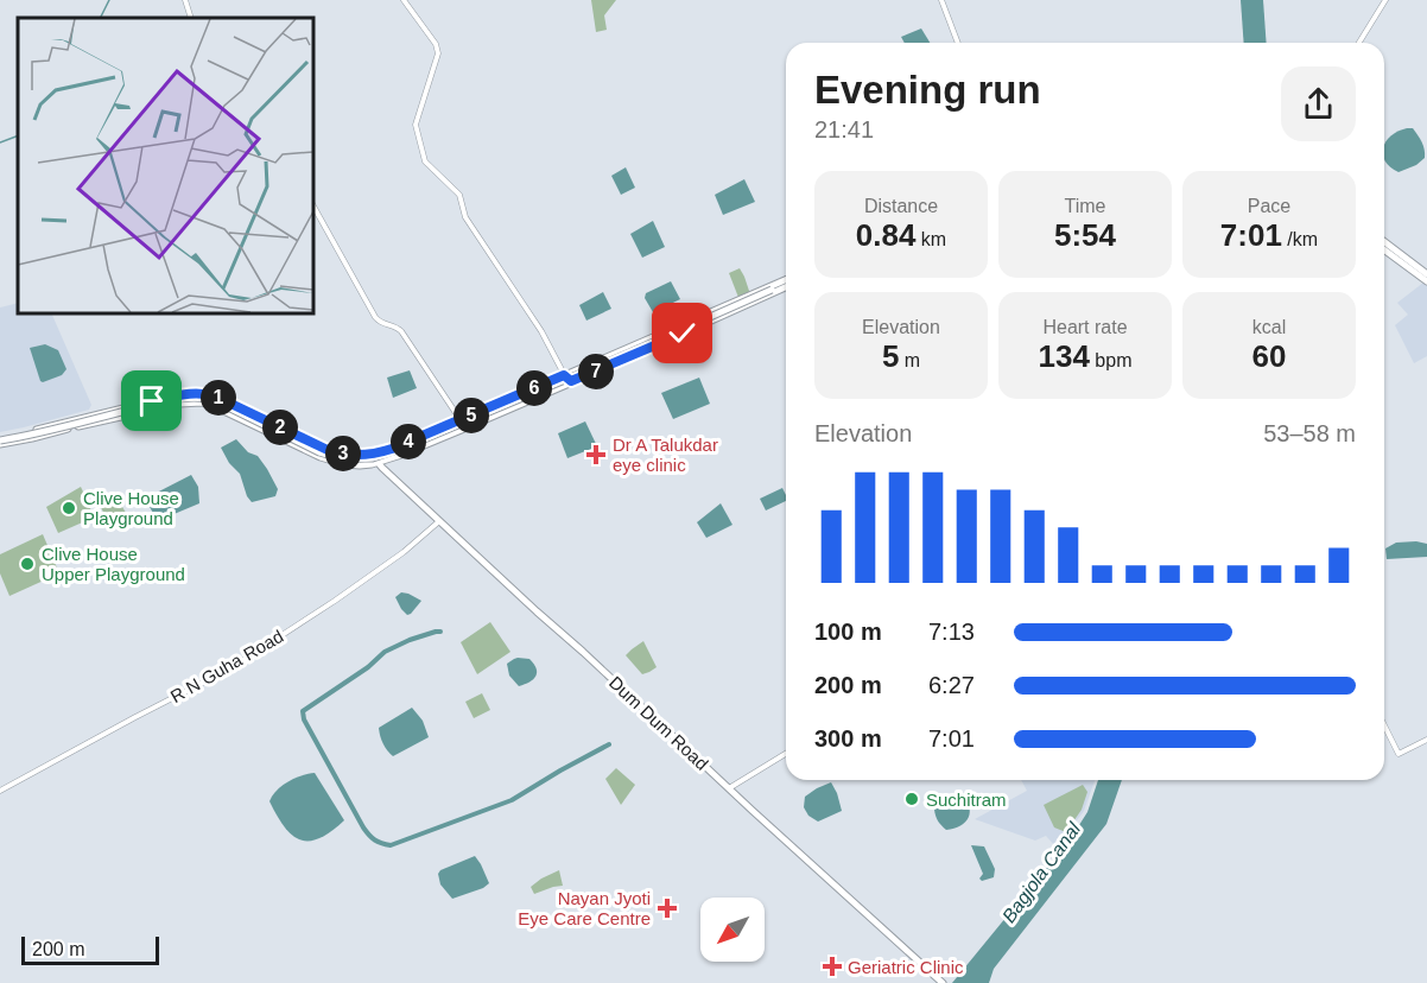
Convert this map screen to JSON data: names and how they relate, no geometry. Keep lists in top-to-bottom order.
{
  "streets": {
    "main road": ["Dum Dum Road"],
    "street": ["R N Guha Road"]
  },
  "crossings": [
    ["R N Guha Road", "Dum Dum Road"]
  ],
  "water": ["Bagjola Canal"],
  "places": {
    "health": ["Dr A Talukdar eye clinic", "Nayan Jyoti Eye Care Centre", "Geriatric Clinic"],
    "other": ["Clive House Playground", "Clive House Upper Playground", "Suchitram"]
  },
  "scale_bar": "200 m",
  "north": "bottom left",
  "page": {
    "heading": ["Evening run", "21:41"],
    "stats": [
      ["Distance", "0.84 km"],
      ["Time", "5:54"],
      ["Pace", "7:01 /km"],
      ["Elevation", "5 m"],
      ["Heart rate", "134 bpm"],
      ["kcal", "60"]
    ],
    "pins": [
      "7",
      "6",
      "1",
      "5",
      "2",
      "4",
      "3"
    ],
    "chart": ["Elevation", "53–58 m"],
    "list": [
      {
        "name": "100 m",
        "note": "7:13"
      },
      {
        "name": "200 m",
        "note": "6:27"
      },
      {
        "name": "300 m",
        "note": "7:01"
      }
    ],
    "scale": "200 m"
  }
}
